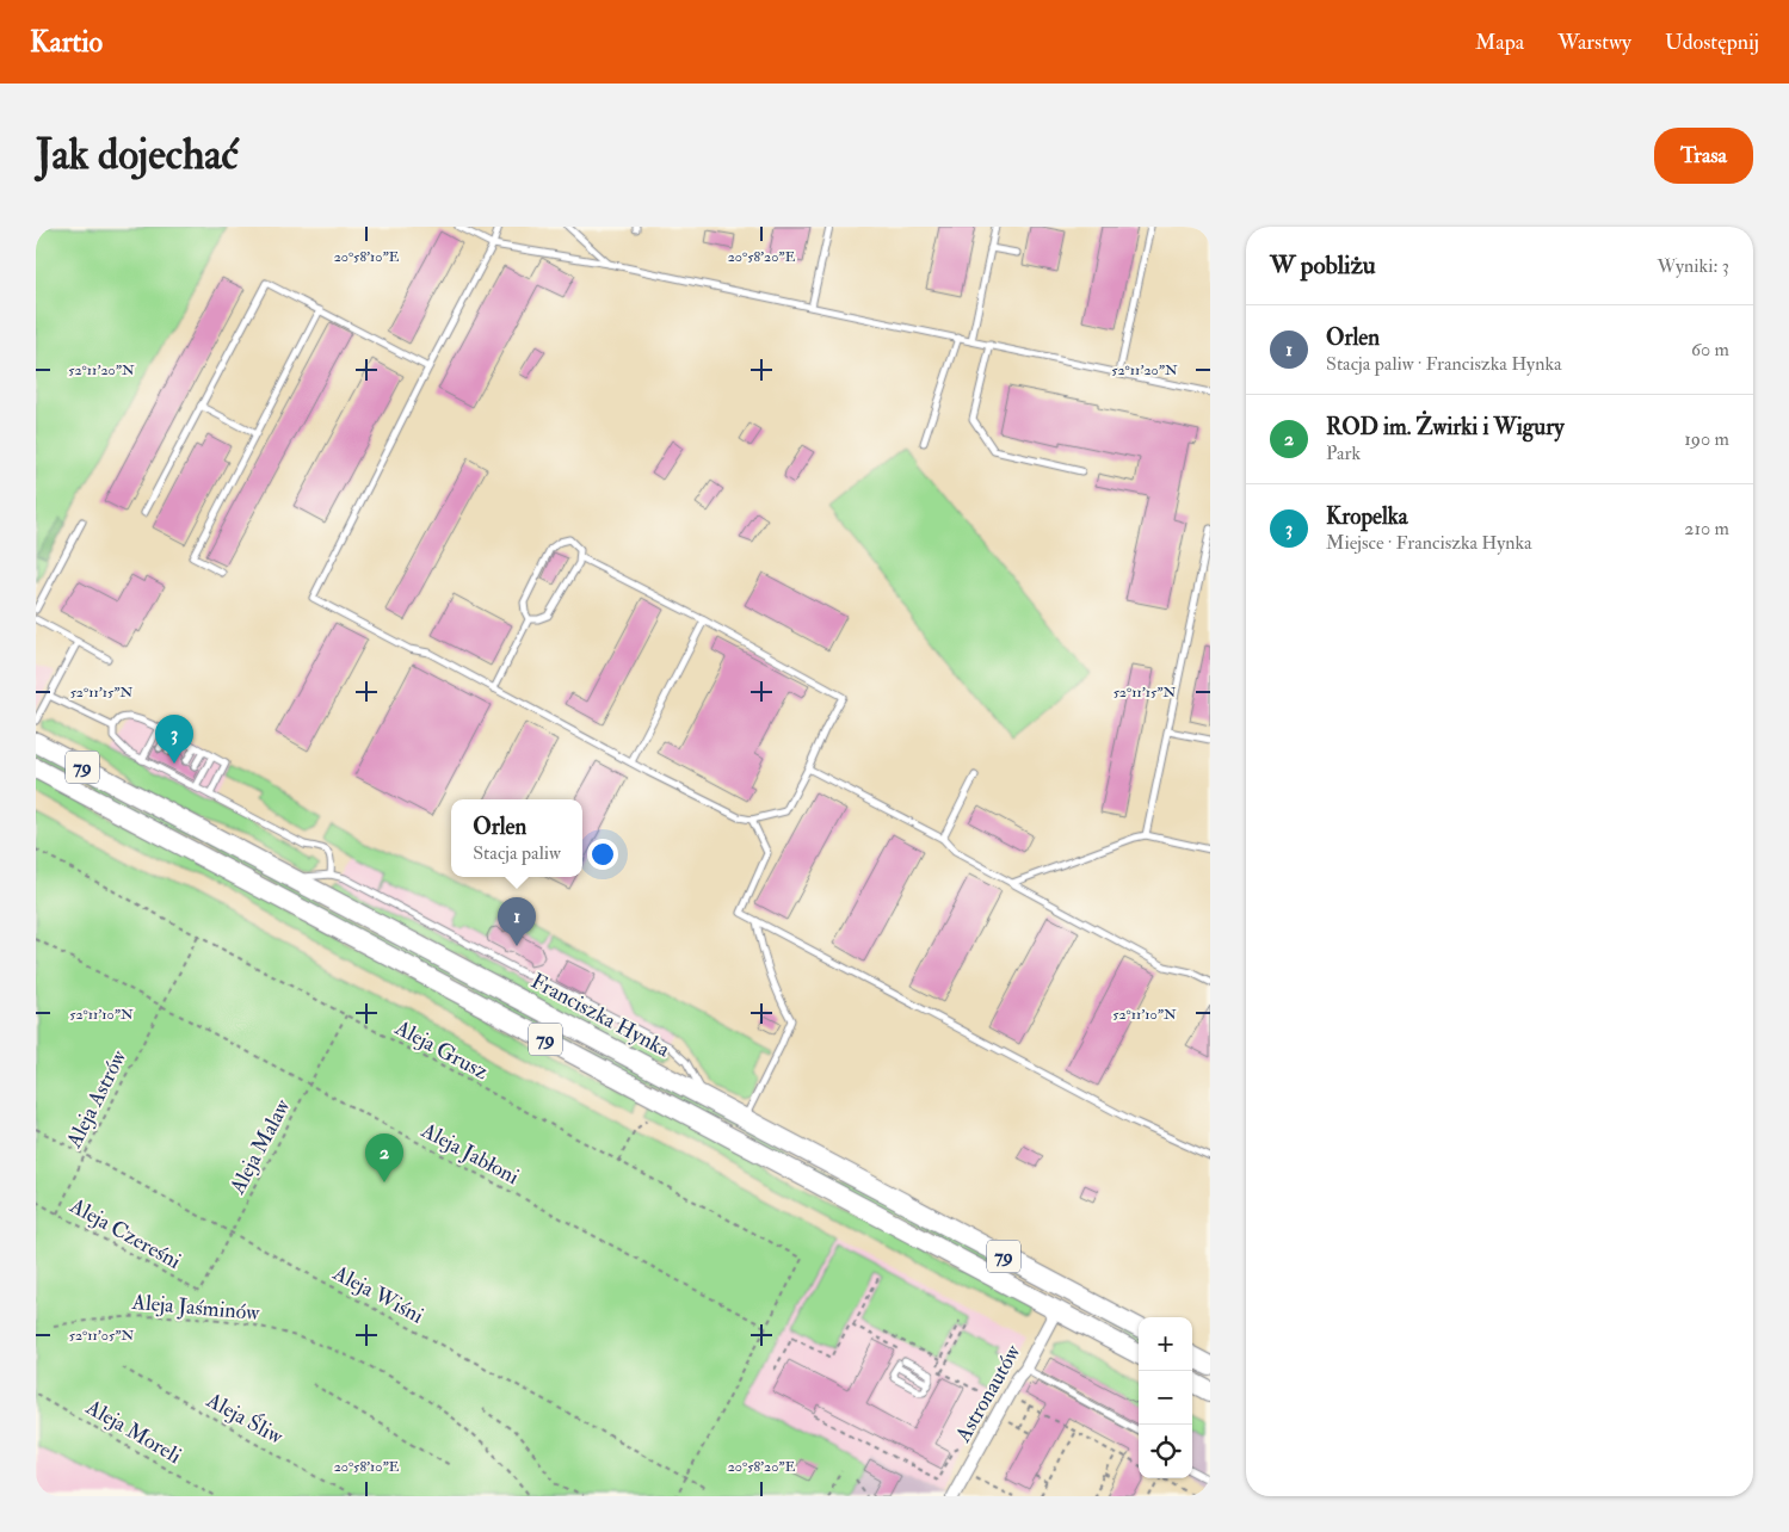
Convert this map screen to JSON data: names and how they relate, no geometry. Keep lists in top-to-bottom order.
{
  "streets": {
    "main road": ["79", "Franciszka Hynka"],
    "street": ["Astronautów"],
    "path": [
      "Aleja Grusz",
      "Aleja Astrów",
      "Aleja Malaw",
      "Aleja Jabłoni",
      "Aleja Czereśni",
      "Aleja Wiśni",
      "Aleja Jaśminów",
      "Aleja Śliw",
      "Aleja Moreli"
    ]
  },
  "crossings": [
    ["79", "Astronautów"],
    ["Aleja Grusz", "Aleja Astrów"],
    ["Aleja Grusz", "Aleja Malaw"],
    ["Aleja Grusz", "Aleja Jabłoni"],
    ["Aleja Astrów", "Aleja Jabłoni"],
    ["Aleja Astrów", "Aleja Czereśni"],
    ["Aleja Astrów", "Aleja Wiśni"],
    ["Aleja Malaw", "Aleja Jabłoni"],
    ["Aleja Malaw", "Aleja Czereśni"],
    ["Aleja Malaw", "Aleja Wiśni"]
  ],
  "page": {
    "header": "Kartio",
    "nav": ["Mapa", "Warstwy", "Udostępnij"],
    "buttons": "Trasa",
    "title": "Jak dojechać",
    "heading": ["W pobliżu", "Wyniki: 3"],
    "list": [
      {
        "mark": "1",
        "name": "Orlen",
        "note": "Stacja paliw · Franciszka Hynka",
        "value": "60 m"
      },
      {
        "mark": "2",
        "name": "ROD im. Żwirki i Wigury",
        "note": "Park",
        "value": "190 m"
      },
      {
        "mark": "3",
        "name": "Kropelka",
        "note": "Miejsce · Franciszka Hynka",
        "value": "210 m"
      }
    ],
    "pins": ["3", "1", "2"],
    "popup": ["Orlen", "Stacja paliw"],
    "map_buttons": ["+", "−"]
  },
  "coordinates": [
    "20°58'10\"E",
    "20°58'20\"E",
    "52°11'20\"N",
    "52°11'15\"N",
    "52°11'10\"N",
    "52°11'05\"N"
  ]
}
